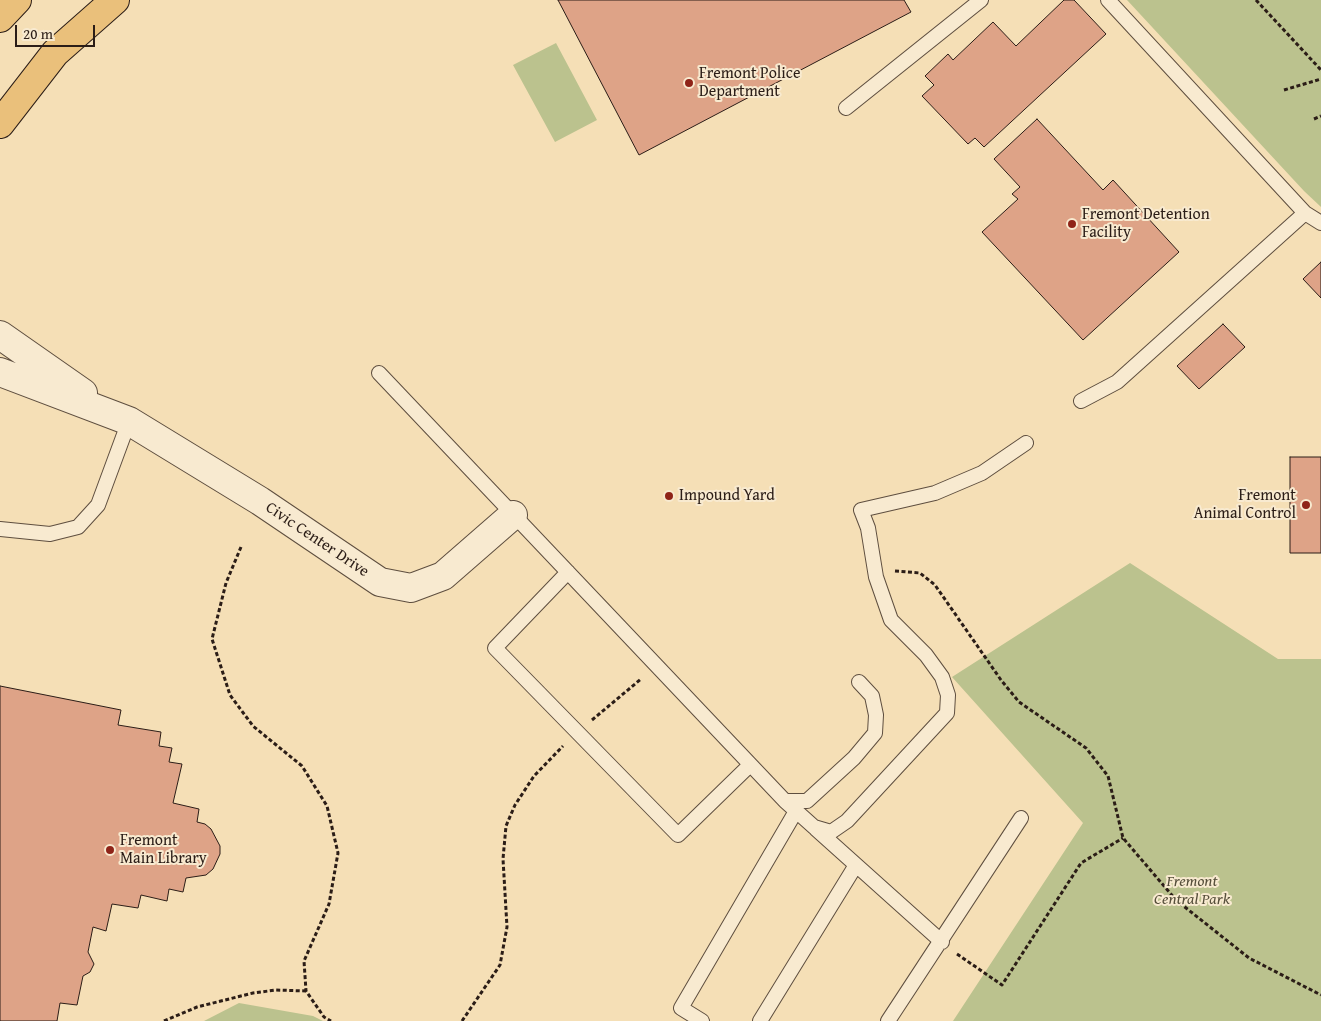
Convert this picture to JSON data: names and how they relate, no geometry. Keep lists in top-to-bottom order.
{
  "streets": {
    "street": ["Civic Center Drive"]
  },
  "parks": ["Fremont Central Park"],
  "places": [
    "Fremont Police Department",
    "Fremont Detention Facility",
    "Impound Yard",
    "Fremont Animal Control",
    "Fremont Main Library"
  ],
  "scale_bar": "20 m"
}
